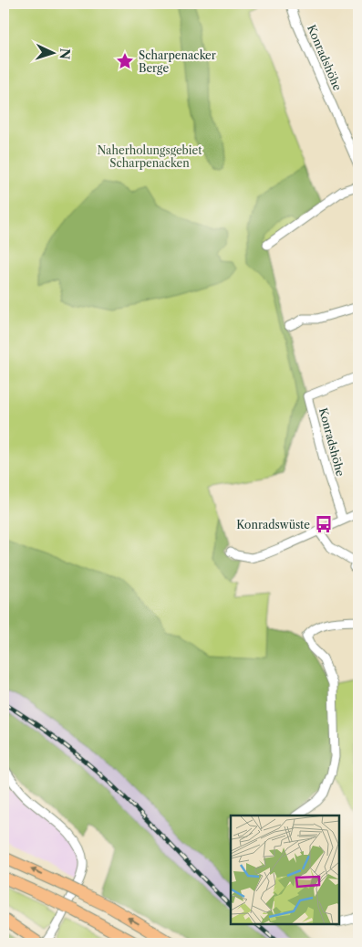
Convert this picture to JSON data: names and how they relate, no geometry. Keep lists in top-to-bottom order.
{
  "streets": {
    "street": ["Konradshöhe"]
  },
  "parks": ["Naherholungsgebiet Scharpenacken"],
  "places": {
    "place": ["Scharpenacker Berge"],
    "bus stop": ["Konradswüste"]
  },
  "north": "right"
}
